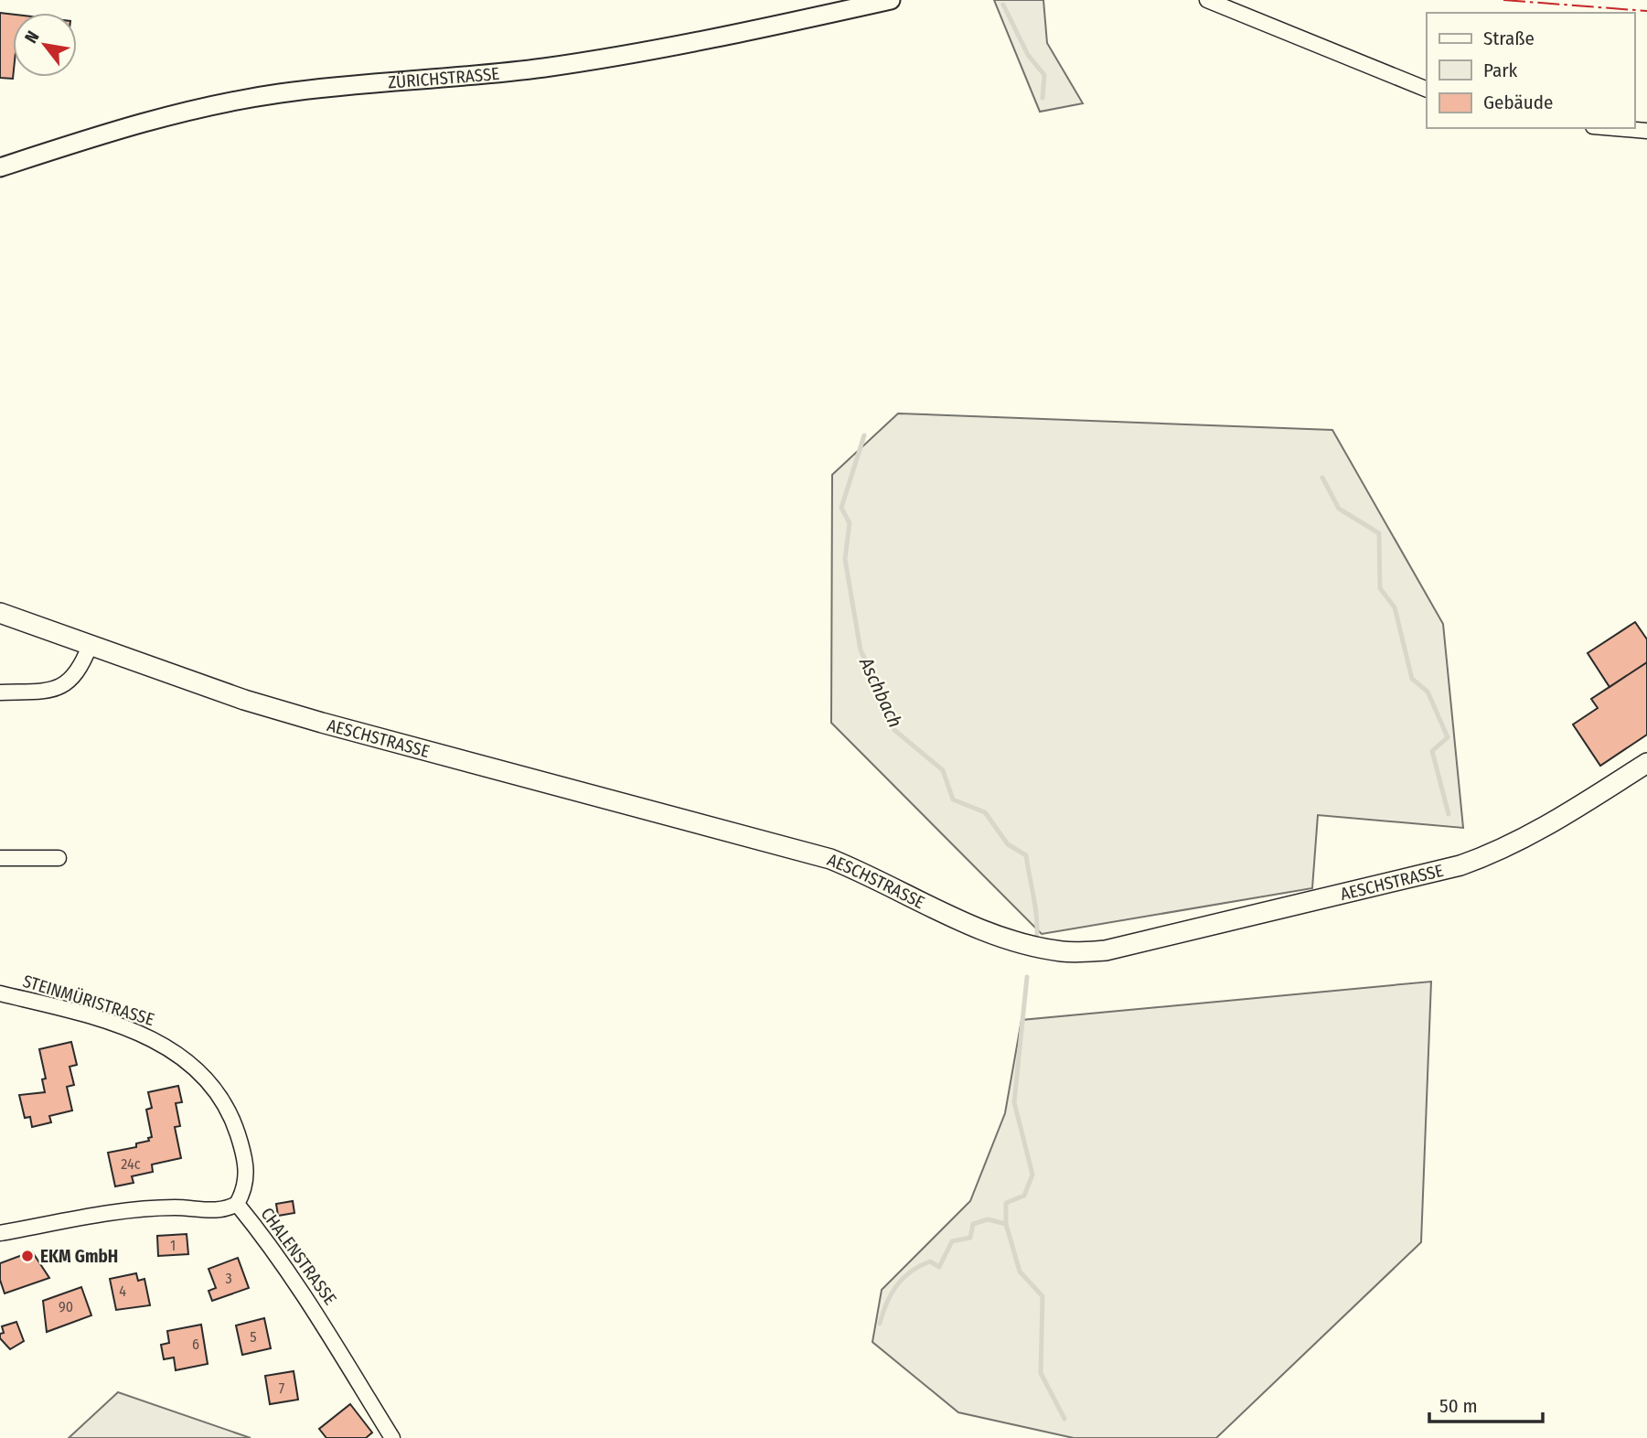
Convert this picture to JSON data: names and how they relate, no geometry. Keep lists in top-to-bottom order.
{
  "streets": {
    "main road": ["AESCHSTRASSE"],
    "street": ["ZÜRICHSTRASSE", "STEINMÜRISTRASSE", "CHALENSTRASSE"]
  },
  "crossings": [
    ["STEINMÜRISTRASSE", "CHALENSTRASSE"]
  ],
  "water": ["Aschbach"],
  "places": ["EKM GmbH"],
  "house_numbers": [
    "24c",
    "1",
    "3",
    "4",
    "90",
    "5",
    "6",
    "7"
  ],
  "legend": ["Straße", "Park", "Gebäude"],
  "scale_bar": "50 m",
  "north": "top left"
}
